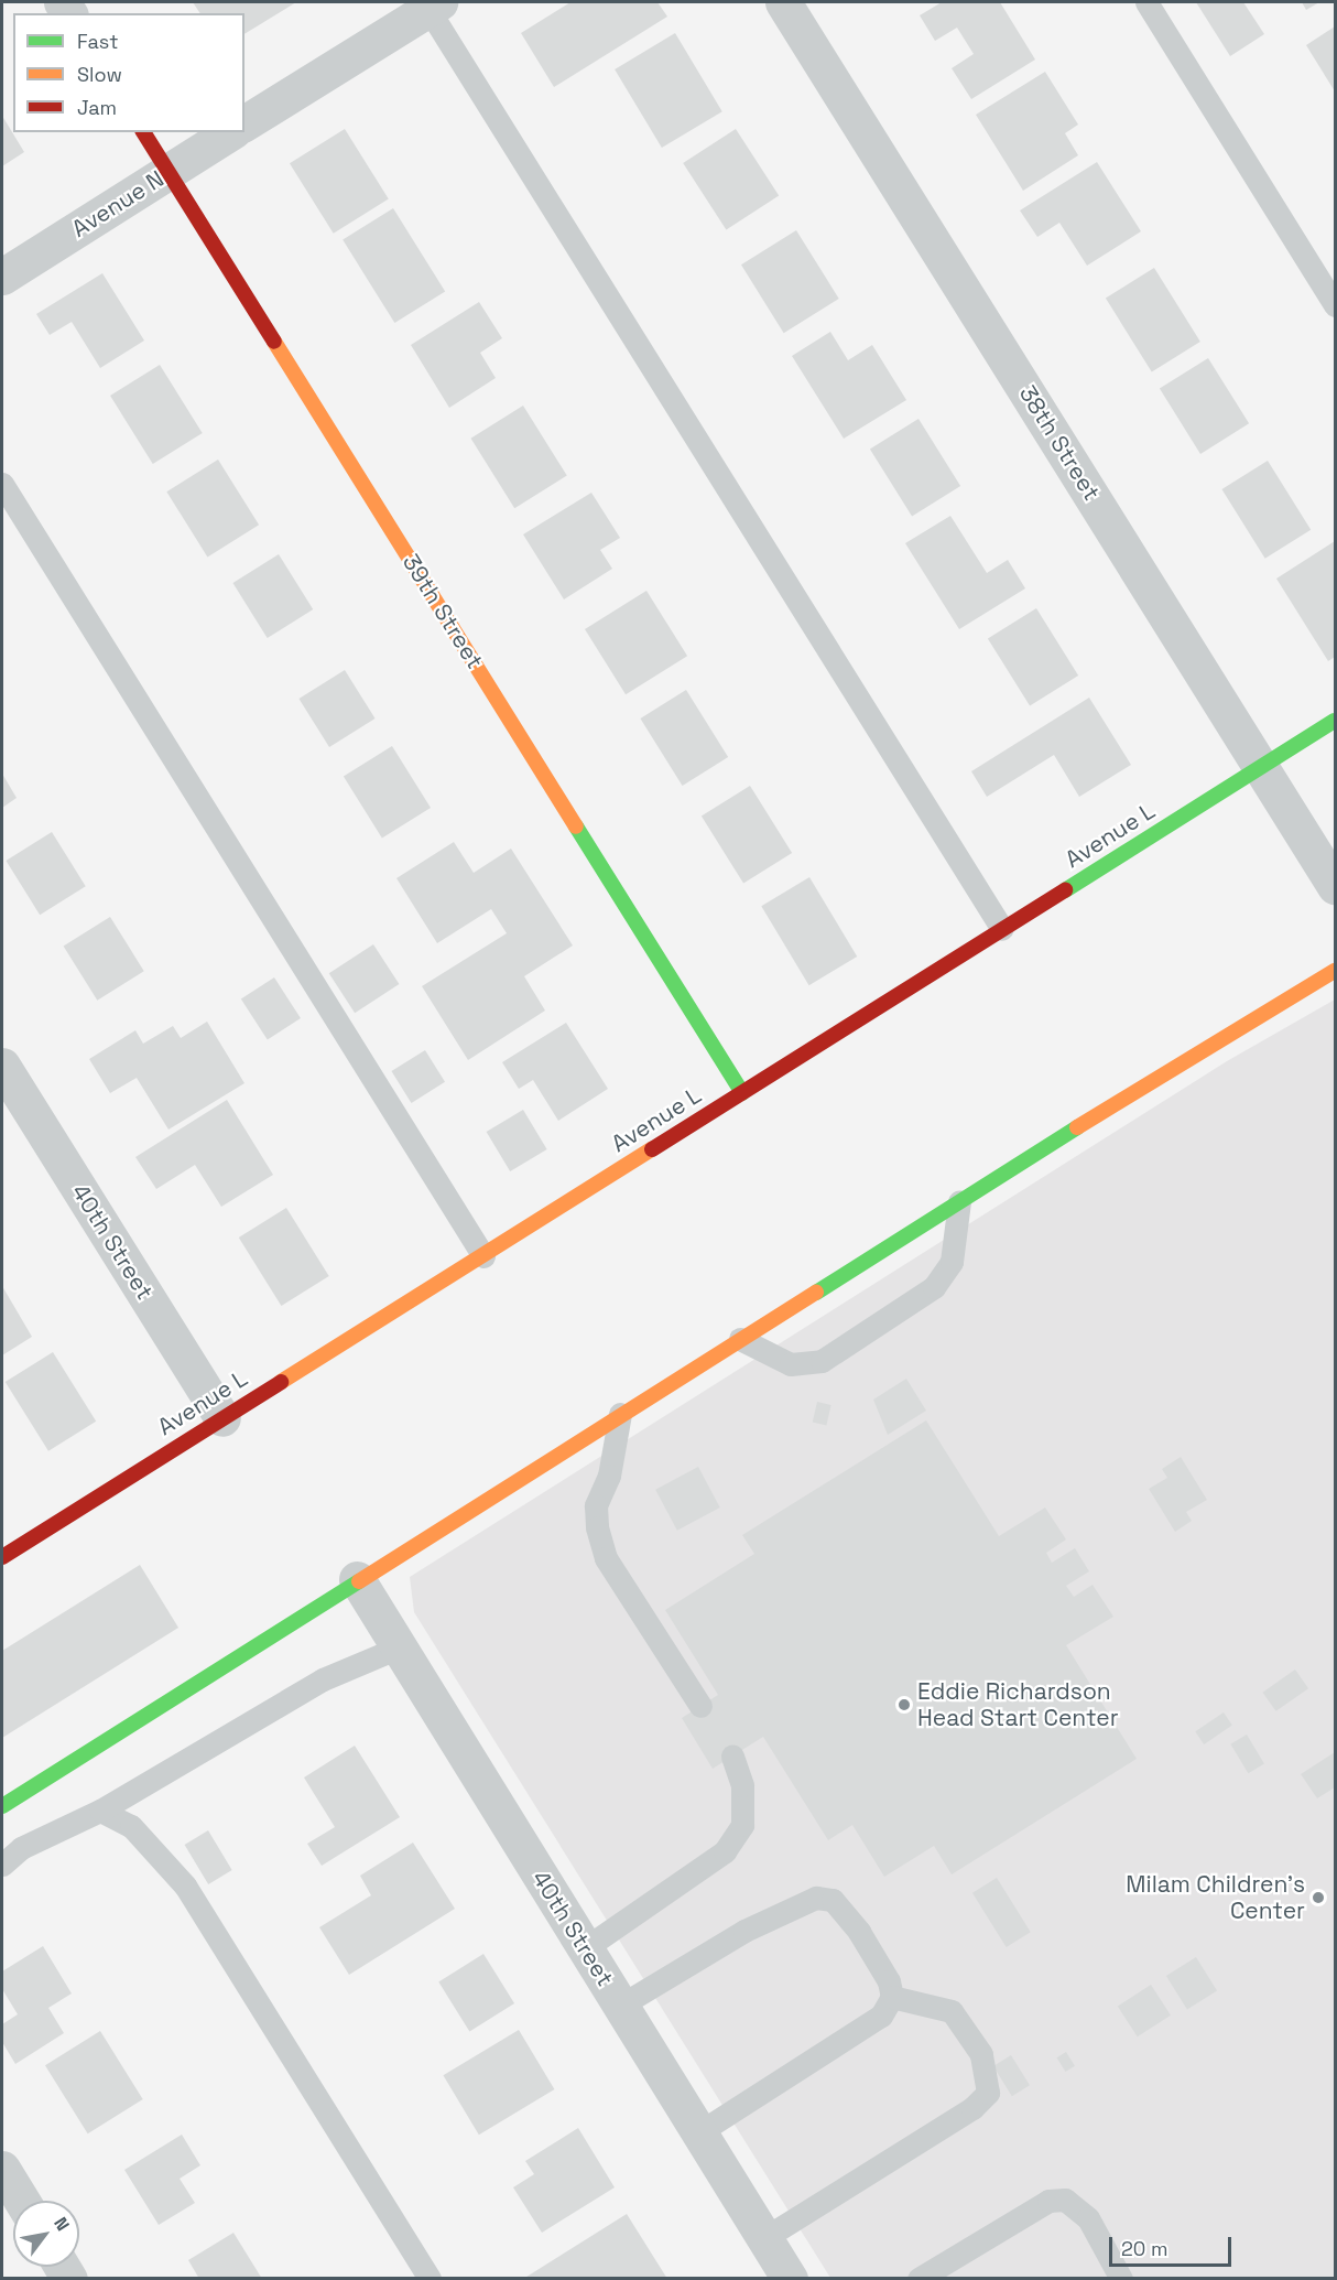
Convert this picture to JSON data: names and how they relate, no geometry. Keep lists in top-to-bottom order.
{
  "streets": {
    "street": [
      "Avenue N",
      "38th Street",
      "39th Street",
      "Avenue L",
      "40th Street"
    ]
  },
  "crossings": [
    ["Avenue N", "39th Street"],
    ["38th Street", "Avenue L"],
    ["39th Street", "Avenue L"],
    ["Avenue L", "40th Street"]
  ],
  "places": ["Eddie Richardson Head Start Center", "Milam Children's Center"],
  "legend": ["Fast", "Slow", "Jam"],
  "scale_bar": "20 m",
  "north": "top right"
}
